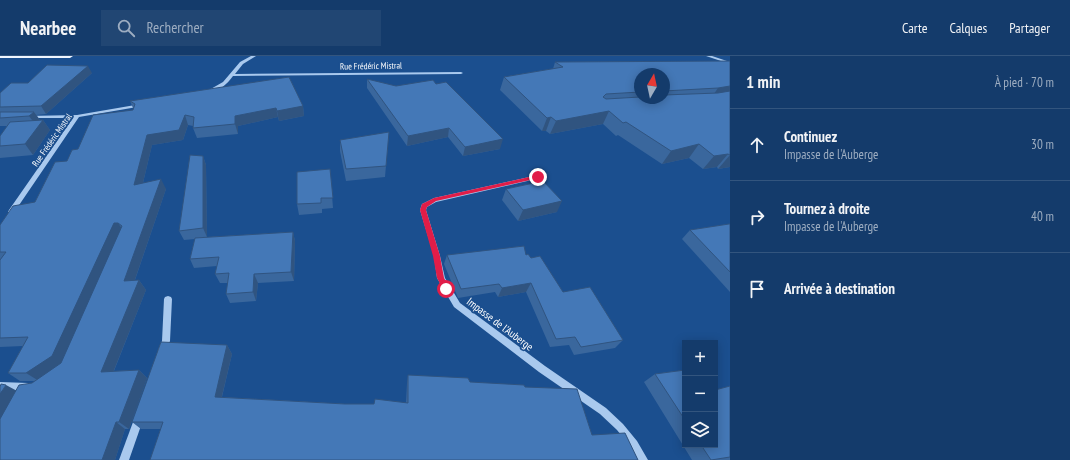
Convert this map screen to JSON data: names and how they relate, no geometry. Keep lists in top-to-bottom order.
{
  "streets": {
    "street": ["Rue Frédéric Mistral", "Impasse de l'Auberge"]
  },
  "north": "top",
  "page": {
    "header": "Nearbee",
    "search": "Rechercher",
    "nav": ["Carte", "Calques", "Partager"],
    "heading": ["1 min", "À pied · 70 m"],
    "list": [
      ["Continuez", "Impasse de l'Auberge", "30 m"],
      ["Tournez à droite", "Impasse de l'Auberge", "40 m"],
      "Arrivée à destination"
    ],
    "map_buttons": ["+", "−"]
  }
}
